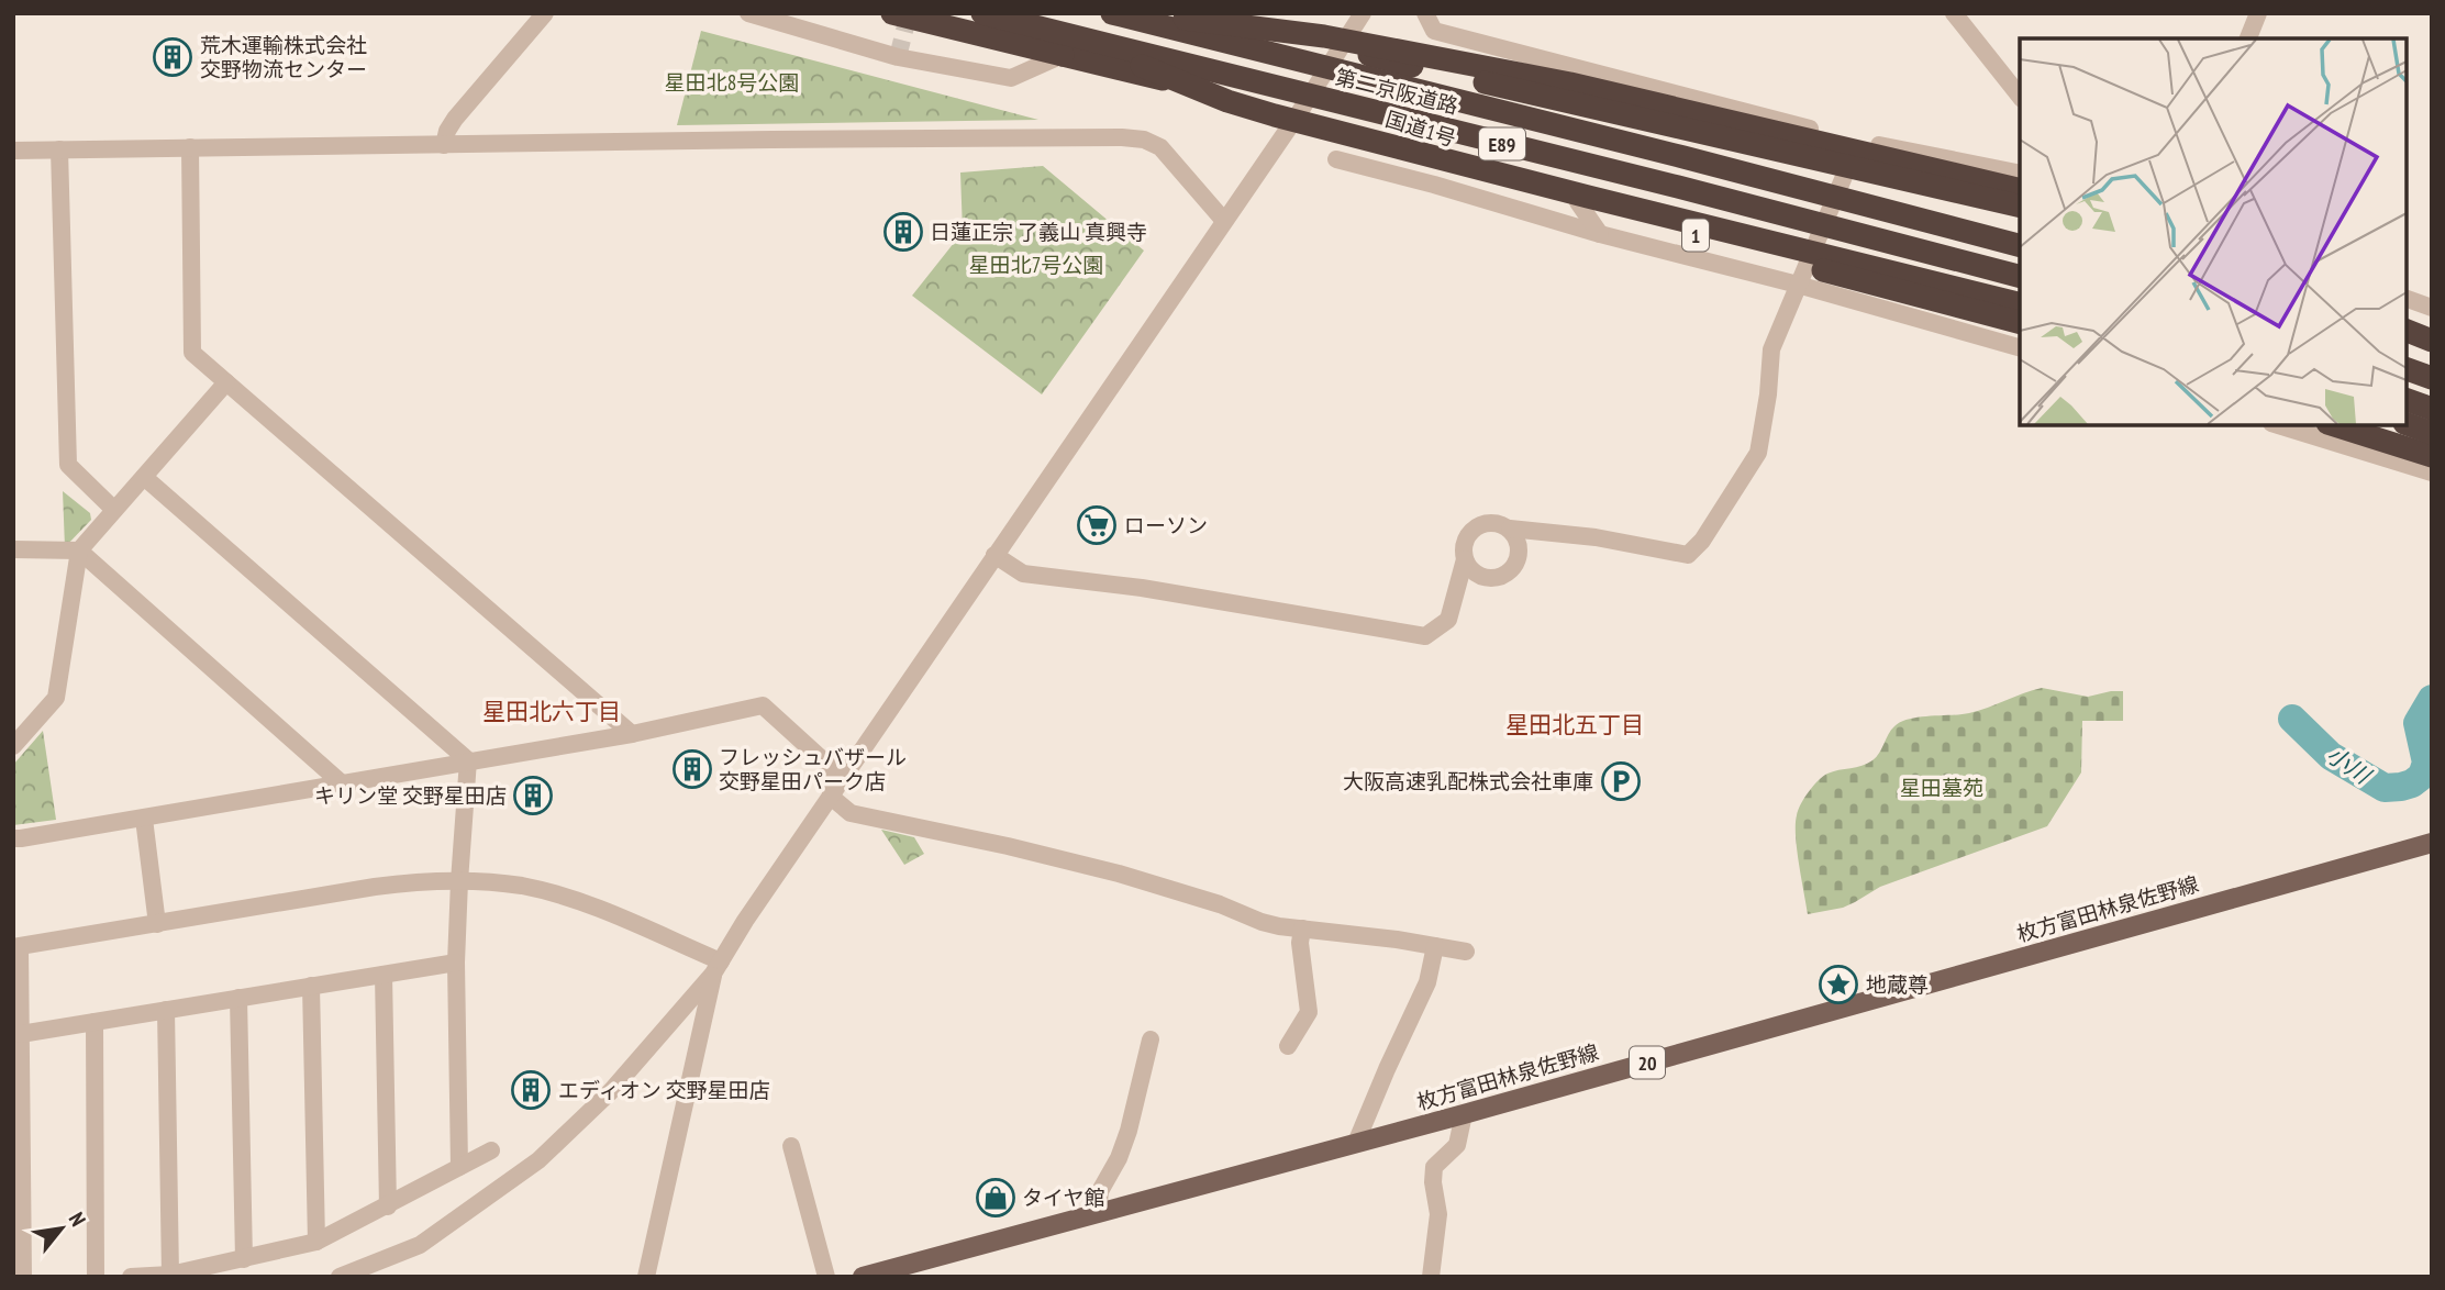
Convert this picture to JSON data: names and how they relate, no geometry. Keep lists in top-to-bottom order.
{
  "streets": {
    "highway": [
      "第二京阪道路",
      "国道1号",
      "E89",
      "1"
    ],
    "main road": ["枚方富田林泉佐野線", "20"]
  },
  "crossings": [
    ["第二京阪道路", "国道1号"]
  ],
  "districts": ["星田北六丁目", "星田北五丁目"],
  "water": ["小川"],
  "parks": ["星田北8号公園", "星田北7号公園", "星田墓苑"],
  "places": {
    "building": [
      "荒木運輸株式会社 交野物流センター",
      "日蓮正宗 了義山 真興寺",
      "フレッシュバザール 交野星田パーク店",
      "キリン堂 交野星田店",
      "エディオン 交野星田店"
    ],
    "supermarket": ["ローソン"],
    "parking": ["大阪高速乳配株式会社車庫"],
    "place": ["地蔵尊"],
    "shop": ["タイヤ館"]
  },
  "north": "top right"
}
